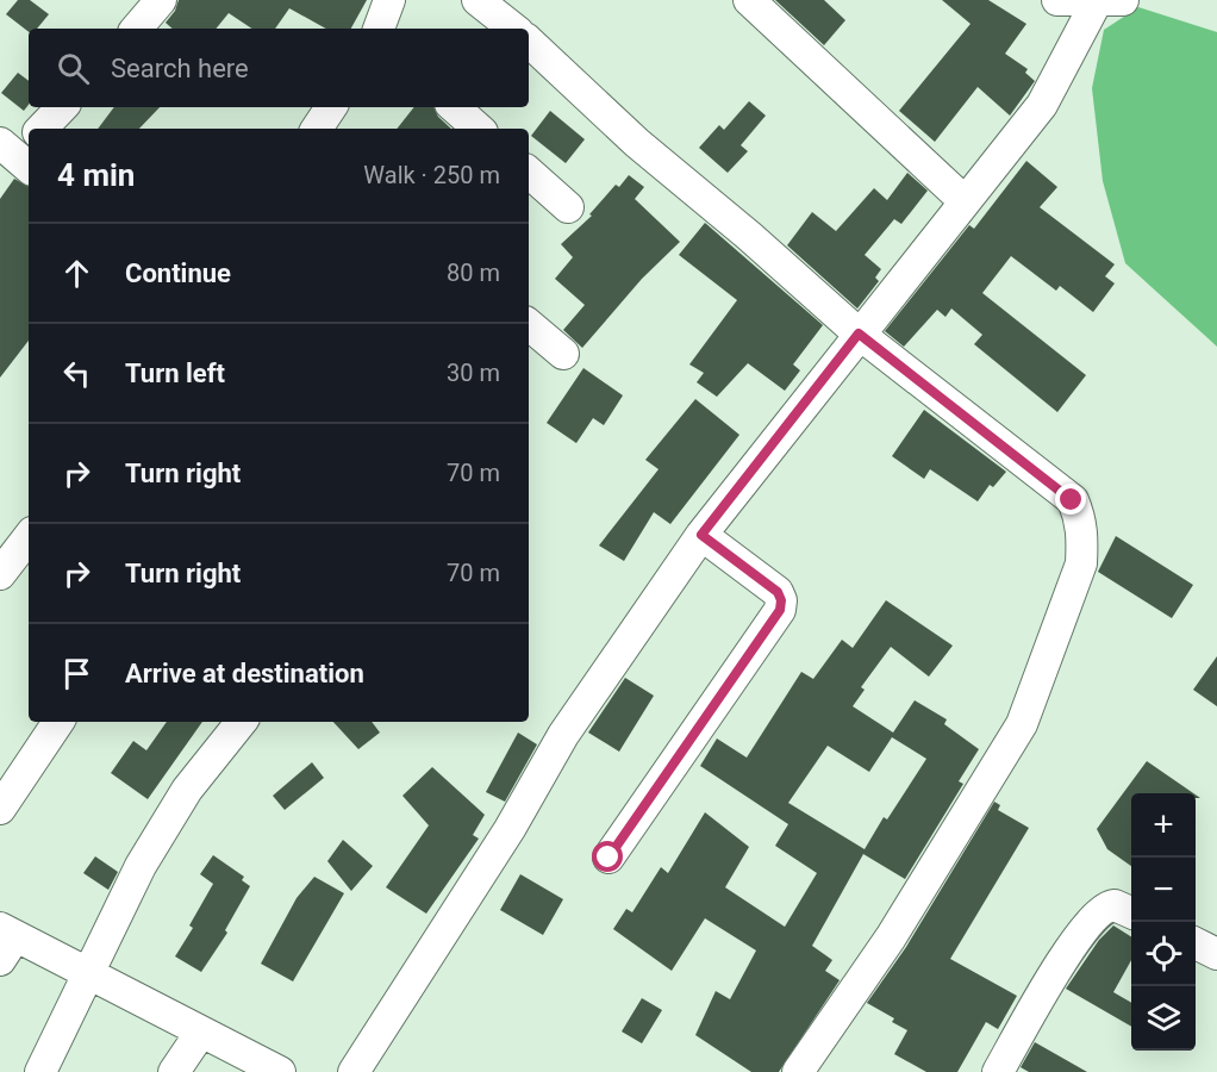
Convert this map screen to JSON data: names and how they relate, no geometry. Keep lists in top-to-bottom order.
{
  "page": {
    "search": "Search here",
    "heading": ["4 min", "Walk · 250 m"],
    "list": [
      ["Continue", "80 m"],
      ["Turn left", "30 m"],
      ["Turn right", "70 m"],
      ["Turn right", "70 m"],
      "Arrive at destination"
    ],
    "map_buttons": ["+", "−"]
  }
}
